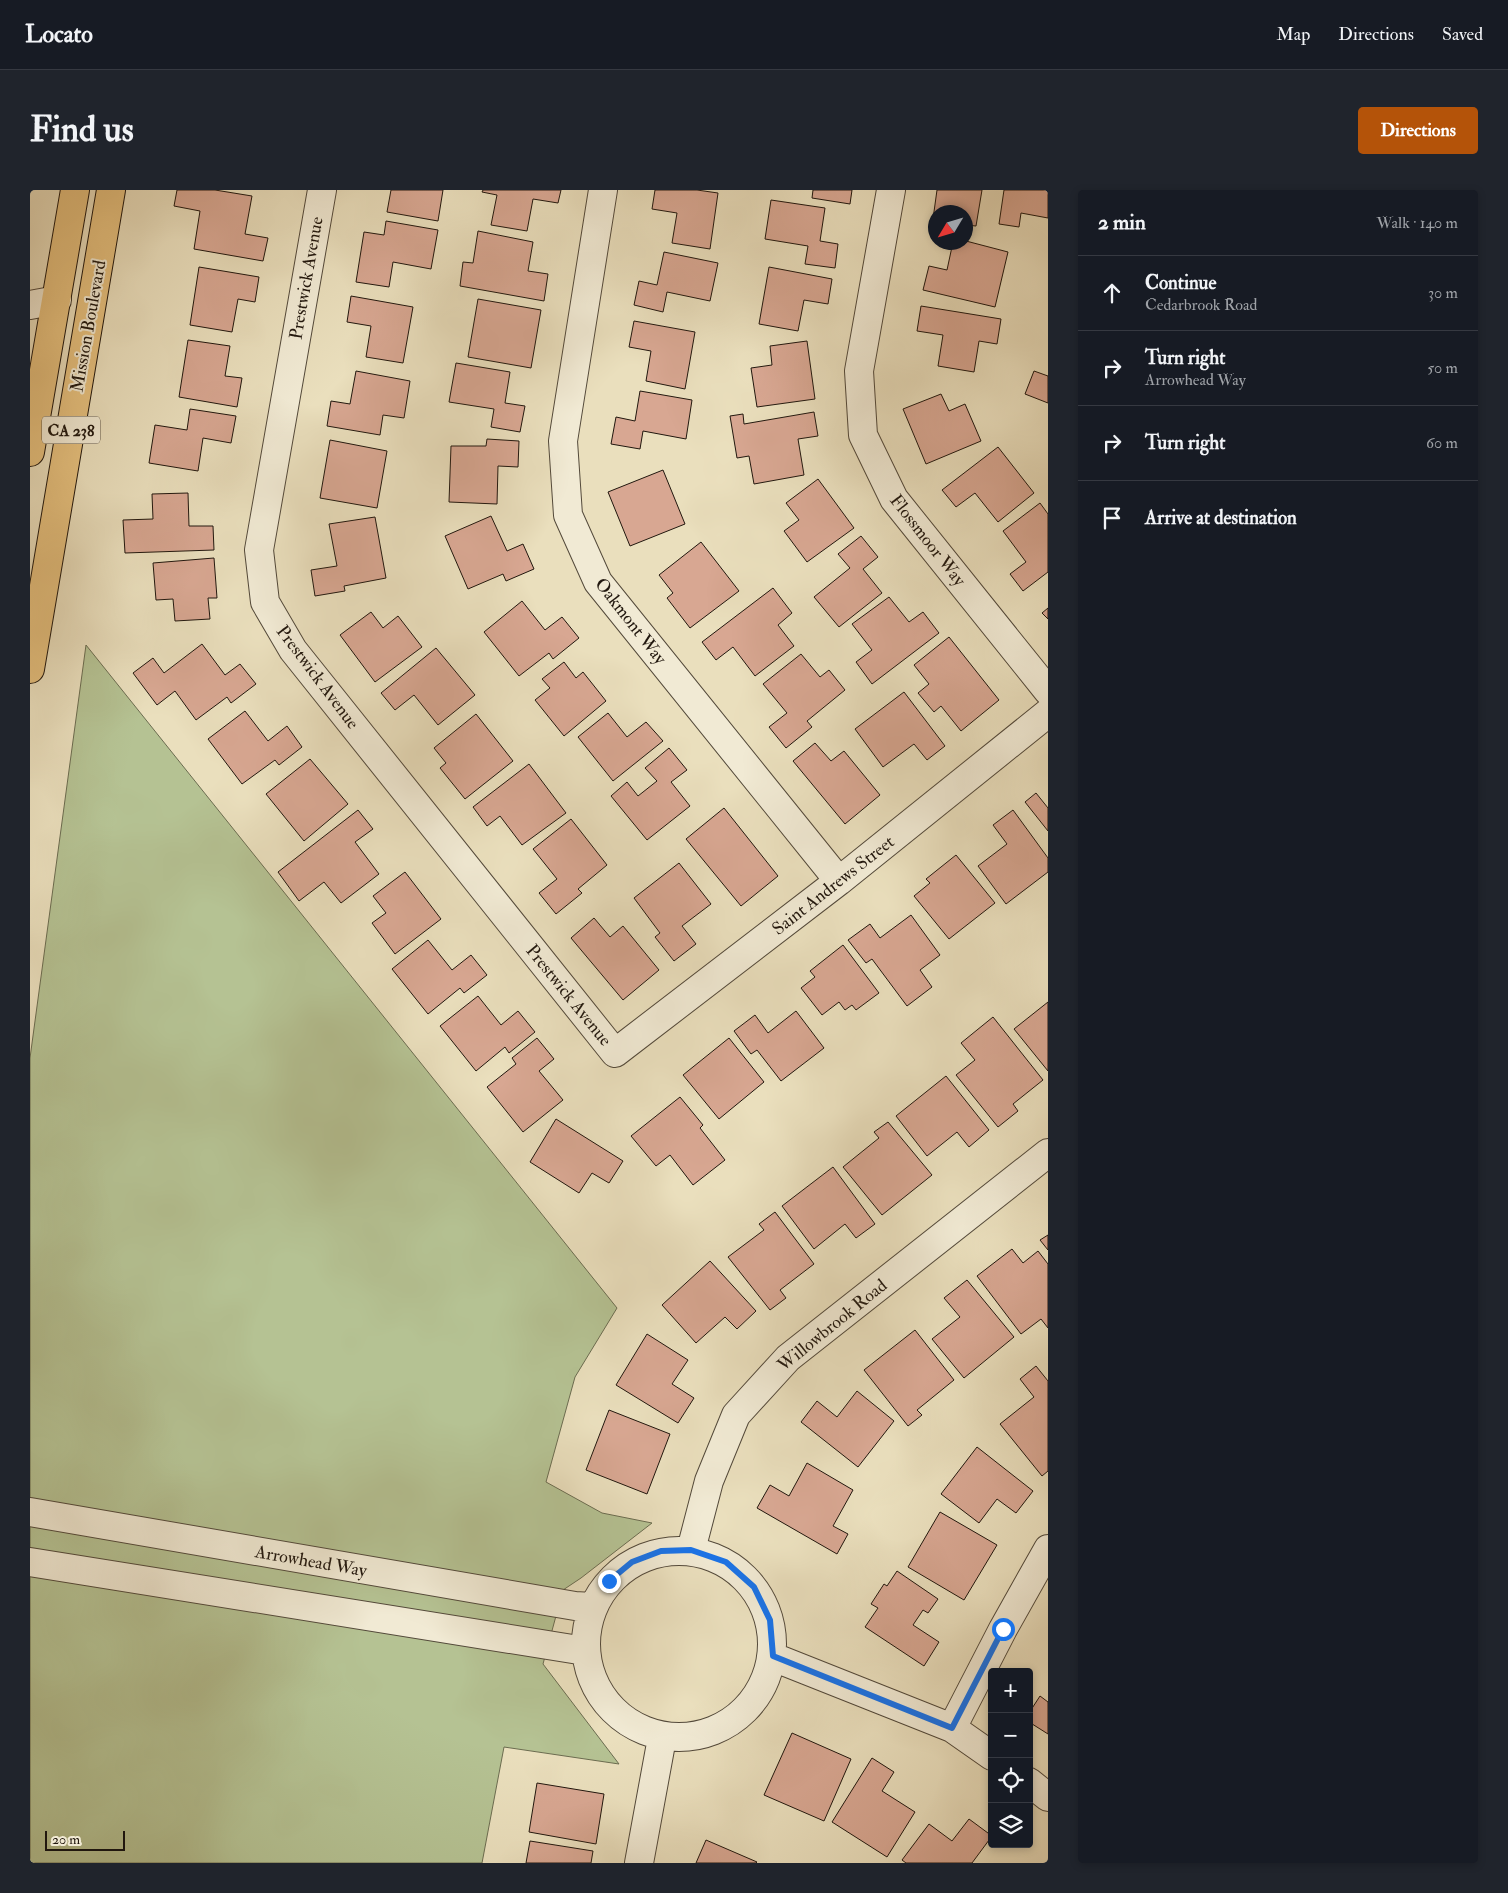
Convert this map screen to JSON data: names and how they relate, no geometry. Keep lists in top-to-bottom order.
{
  "streets": {
    "main road": ["Mission Boulevard", "CA 238"],
    "street": [
      "Prestwick Avenue",
      "Flossmoor Way",
      "Oakmont Way",
      "Saint Andrews Street",
      "Willowbrook Road",
      "Arrowhead Way"
    ]
  },
  "crossings": [
    ["Prestwick Avenue", "Saint Andrews Street"],
    ["Oakmont Way", "Saint Andrews Street"]
  ],
  "scale_bar": "20 m",
  "north": "bottom left",
  "page": {
    "header": "Locato",
    "nav": ["Map", "Directions", "Saved"],
    "buttons": "Directions",
    "title": "Find us",
    "heading": ["2 min", "Walk · 140 m"],
    "list": [
      ["Continue", "Cedarbrook Road", "30 m"],
      ["Turn right", "Arrowhead Way", "50 m"],
      ["Turn right", "60 m"],
      "Arrive at destination"
    ],
    "map_buttons": ["+", "−"],
    "scale": "20 m"
  }
}
